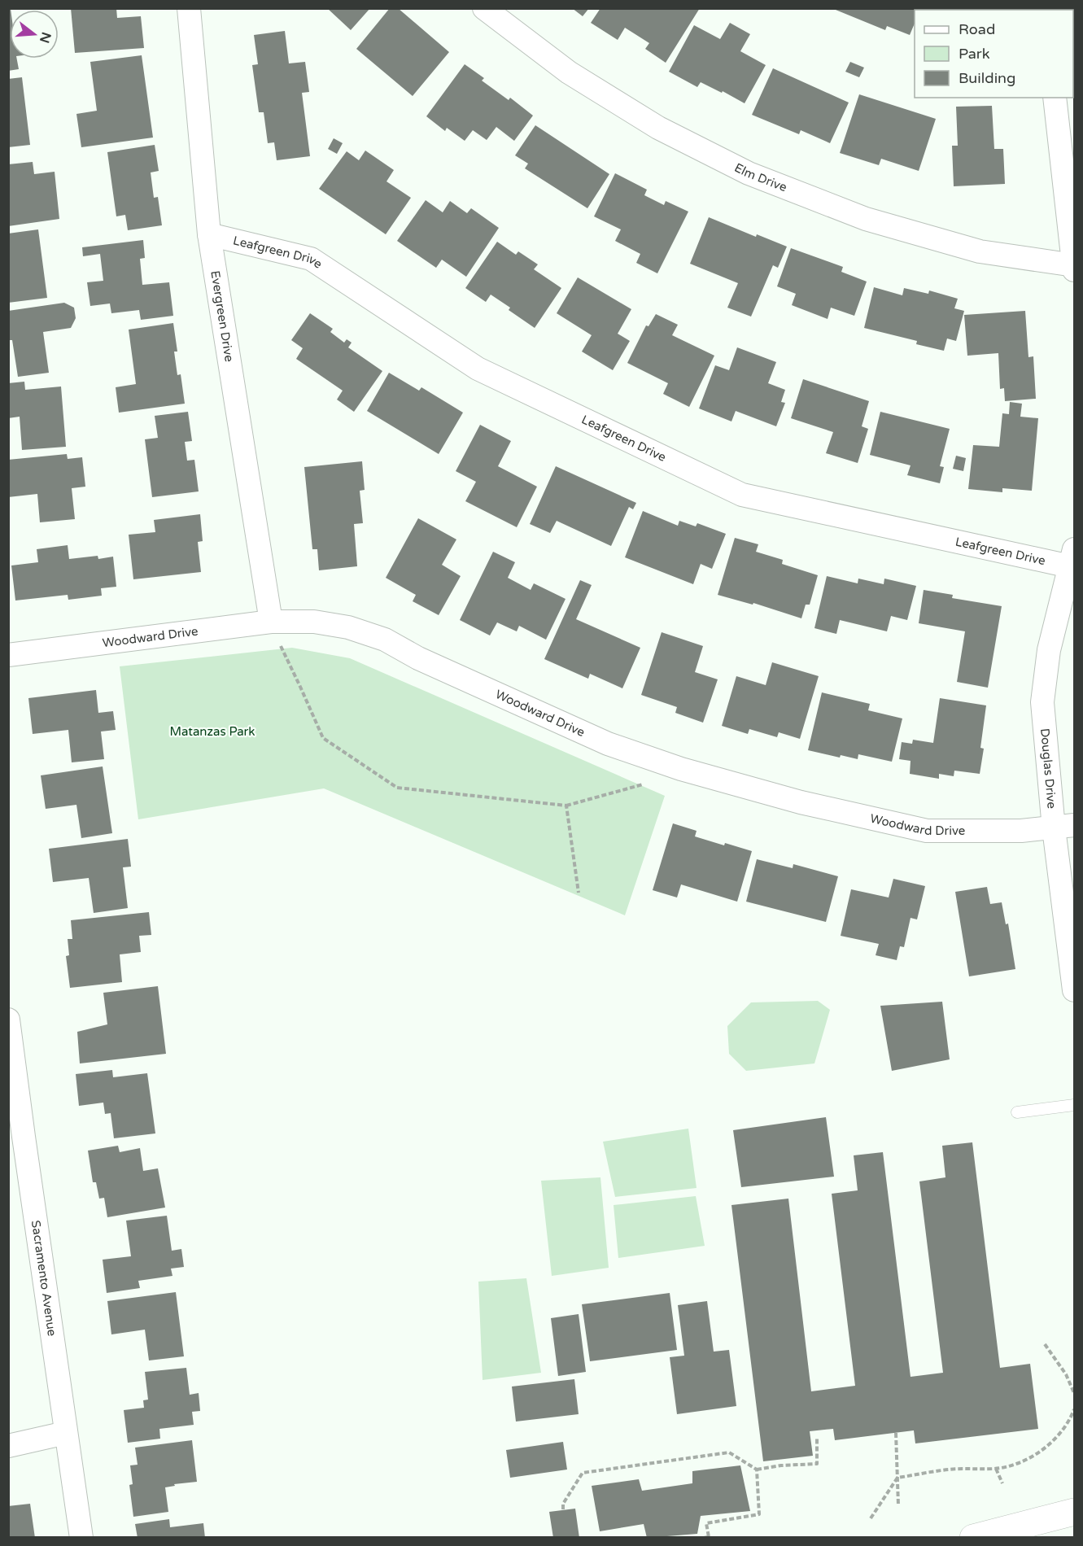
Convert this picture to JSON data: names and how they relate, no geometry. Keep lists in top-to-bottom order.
{
  "streets": {
    "street": [
      "Elm Drive",
      "Leafgreen Drive",
      "Evergreen Drive",
      "Woodward Drive",
      "Douglas Drive",
      "Sacramento Avenue"
    ]
  },
  "crossings": [
    ["Leafgreen Drive", "Evergreen Drive"],
    ["Leafgreen Drive", "Douglas Drive"],
    ["Evergreen Drive", "Woodward Drive"],
    ["Woodward Drive", "Douglas Drive"]
  ],
  "parks": ["Matanzas Park"],
  "legend": ["Road", "Park", "Building"],
  "north": "right"
}
